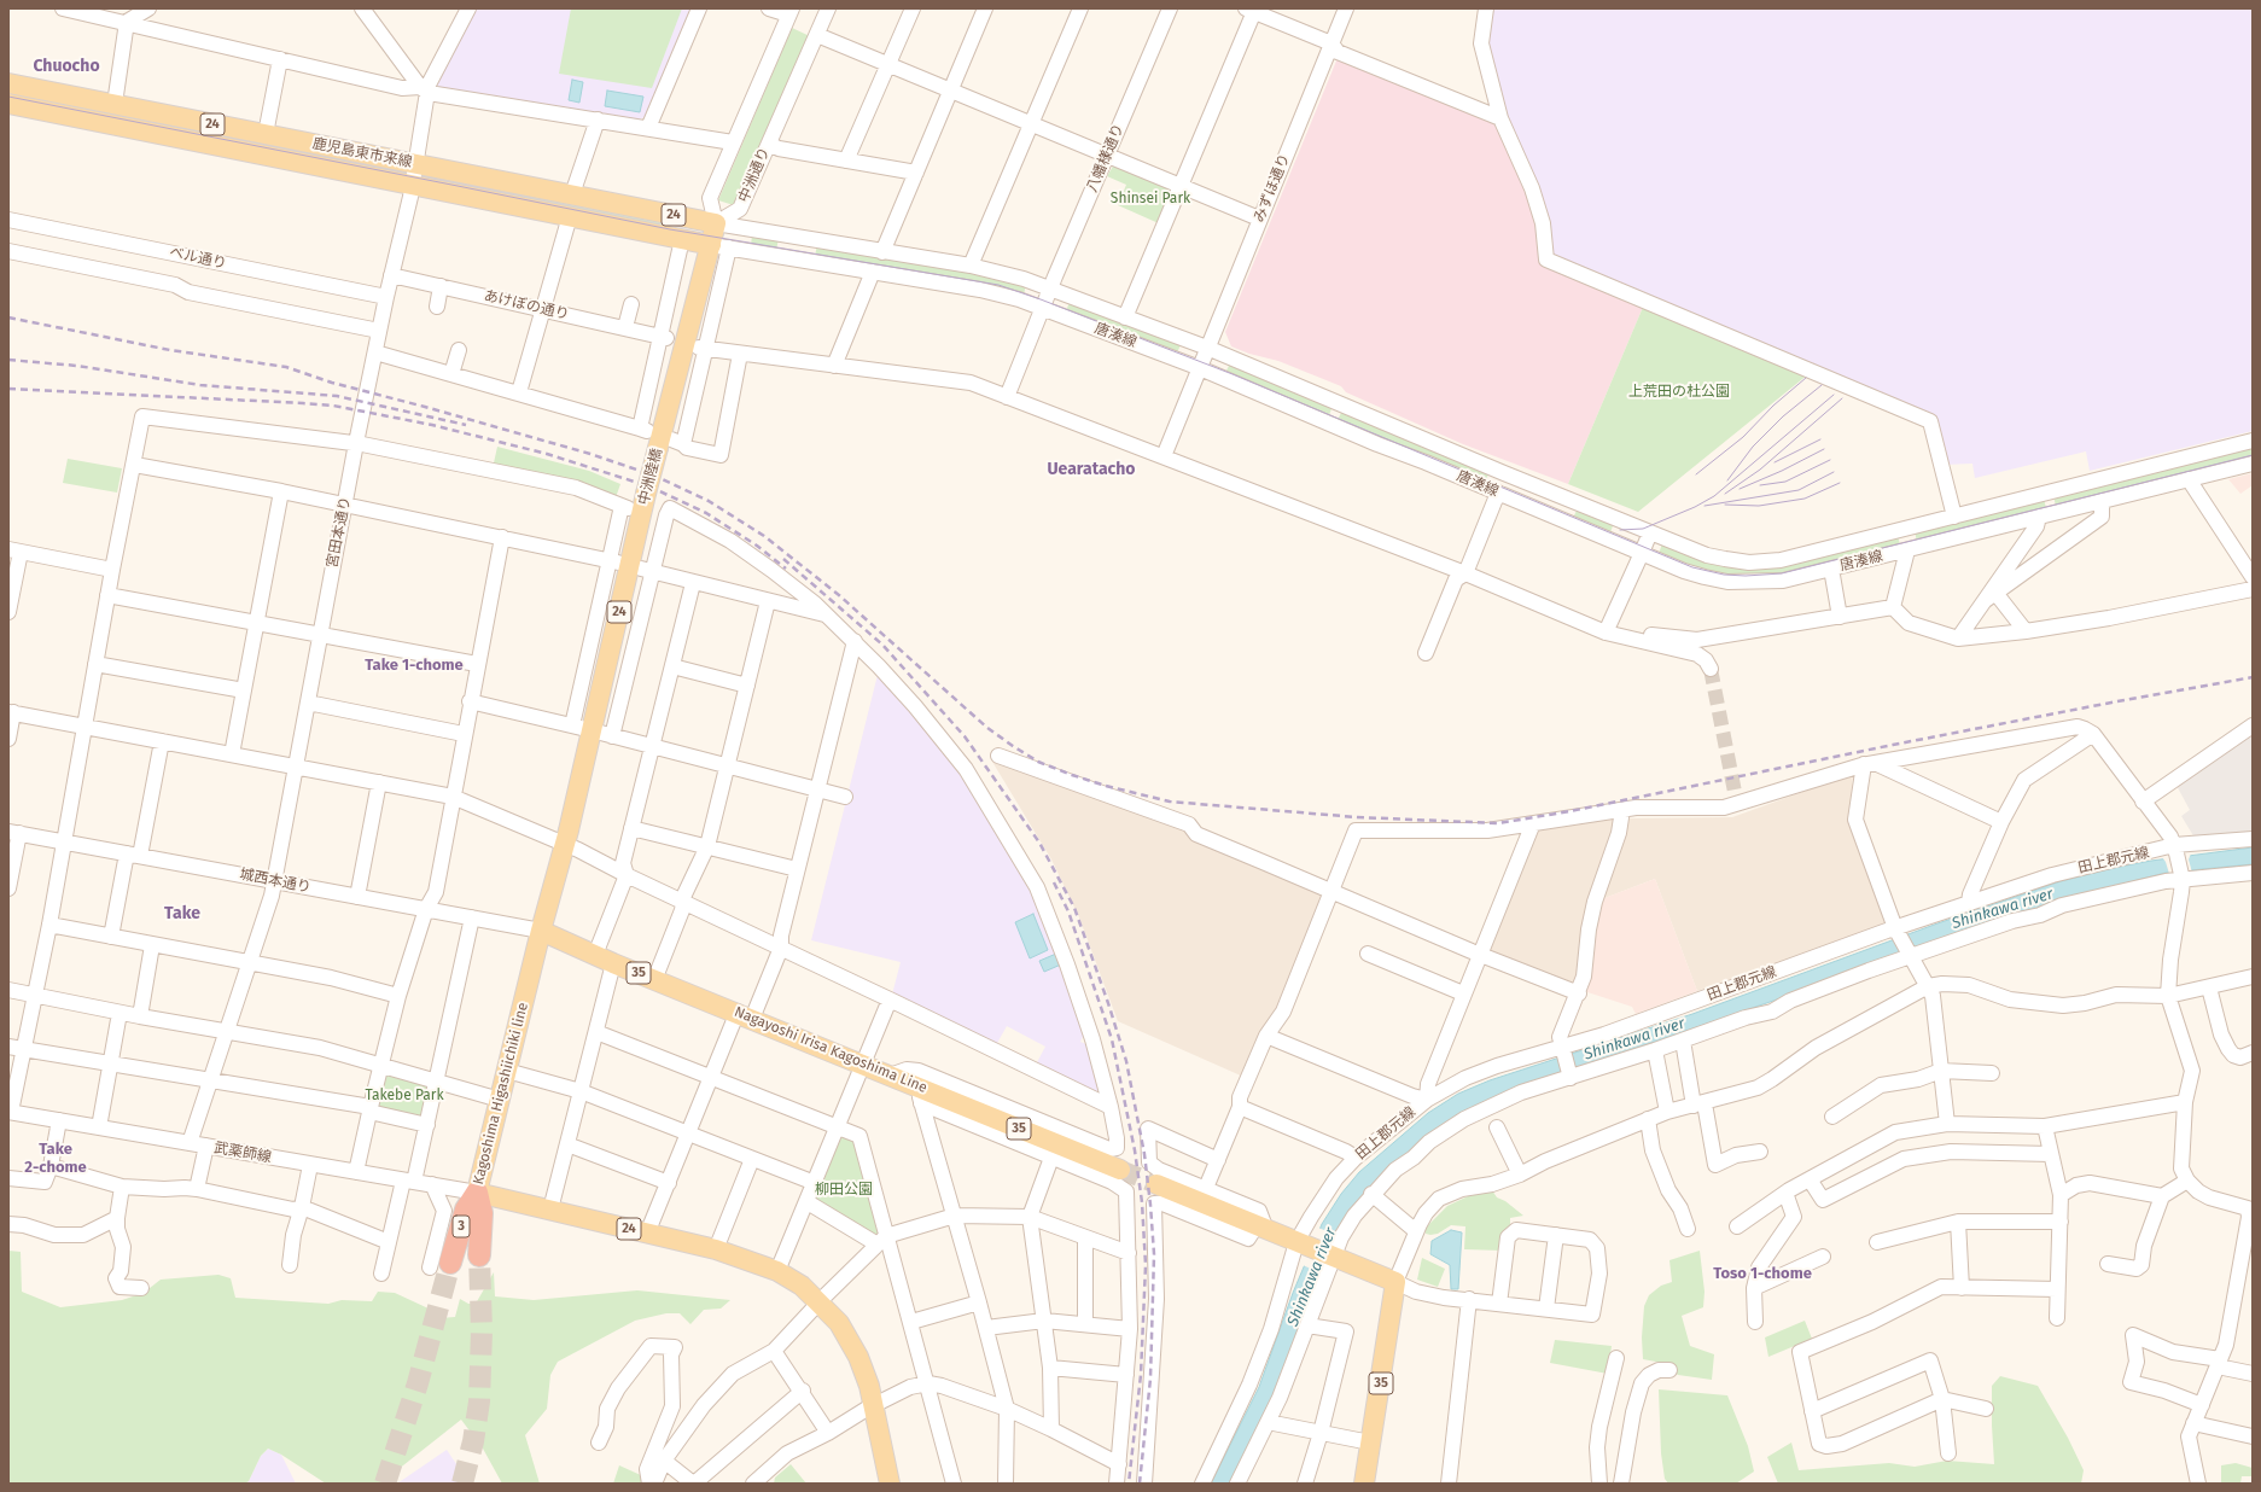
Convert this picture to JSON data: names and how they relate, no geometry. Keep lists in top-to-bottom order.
{
  "streets": {
    "highway": ["3"],
    "main road": [
      "24",
      "鹿児島東市来線",
      "中洲陸橋",
      "35",
      "Nagayoshi Irisa Kagoshima Line",
      "Kagoshima Higashiichiki line"
    ],
    "street": [
      "八幡様通り",
      "中洲通り",
      "みずほ通り",
      "ベル通り",
      "あけぼの通り",
      "唐湊線",
      "宮田本通り",
      "田上郡元線",
      "城西本通り",
      "武薬師線"
    ]
  },
  "crossings": [
    ["鹿児島東市来線", "中洲通り"],
    ["鹿児島東市来線", "唐湊線"],
    ["鹿児島東市来線", "中洲陸橋"],
    ["鹿児島東市来線", "宮田本通り"],
    ["八幡様通り", "唐湊線"],
    ["中洲通り", "唐湊線"],
    ["中洲通り", "中洲陸橋"],
    ["みずほ通り", "唐湊線"],
    ["ベル通り", "宮田本通り"],
    ["あけぼの通り", "宮田本通り"],
    ["唐湊線", "中洲陸橋"],
    ["中洲陸橋", "Kagoshima Higashiichiki line"],
    ["宮田本通り", "城西本通り"],
    ["宮田本通り", "武薬師線"],
    ["城西本通り", "Nagayoshi Irisa Kagoshima Line"],
    ["城西本通り", "Kagoshima Higashiichiki line"],
    ["Nagayoshi Irisa Kagoshima Line", "Kagoshima Higashiichiki line"],
    ["Kagoshima Higashiichiki line", "武薬師線"],
    ["Kagoshima Higashiichiki line", "3"],
    ["武薬師線", "3"]
  ],
  "districts": [
    "Chuocho",
    "Uearatacho",
    "Take 1-chome",
    "Take",
    "Take 2-chome",
    "Toso 1-chome"
  ],
  "water": ["Shinkawa river"],
  "parks": [
    "Shinsei Park",
    "上荒田の杜公園",
    "Takebe Park",
    "柳田公園"
  ]
}
